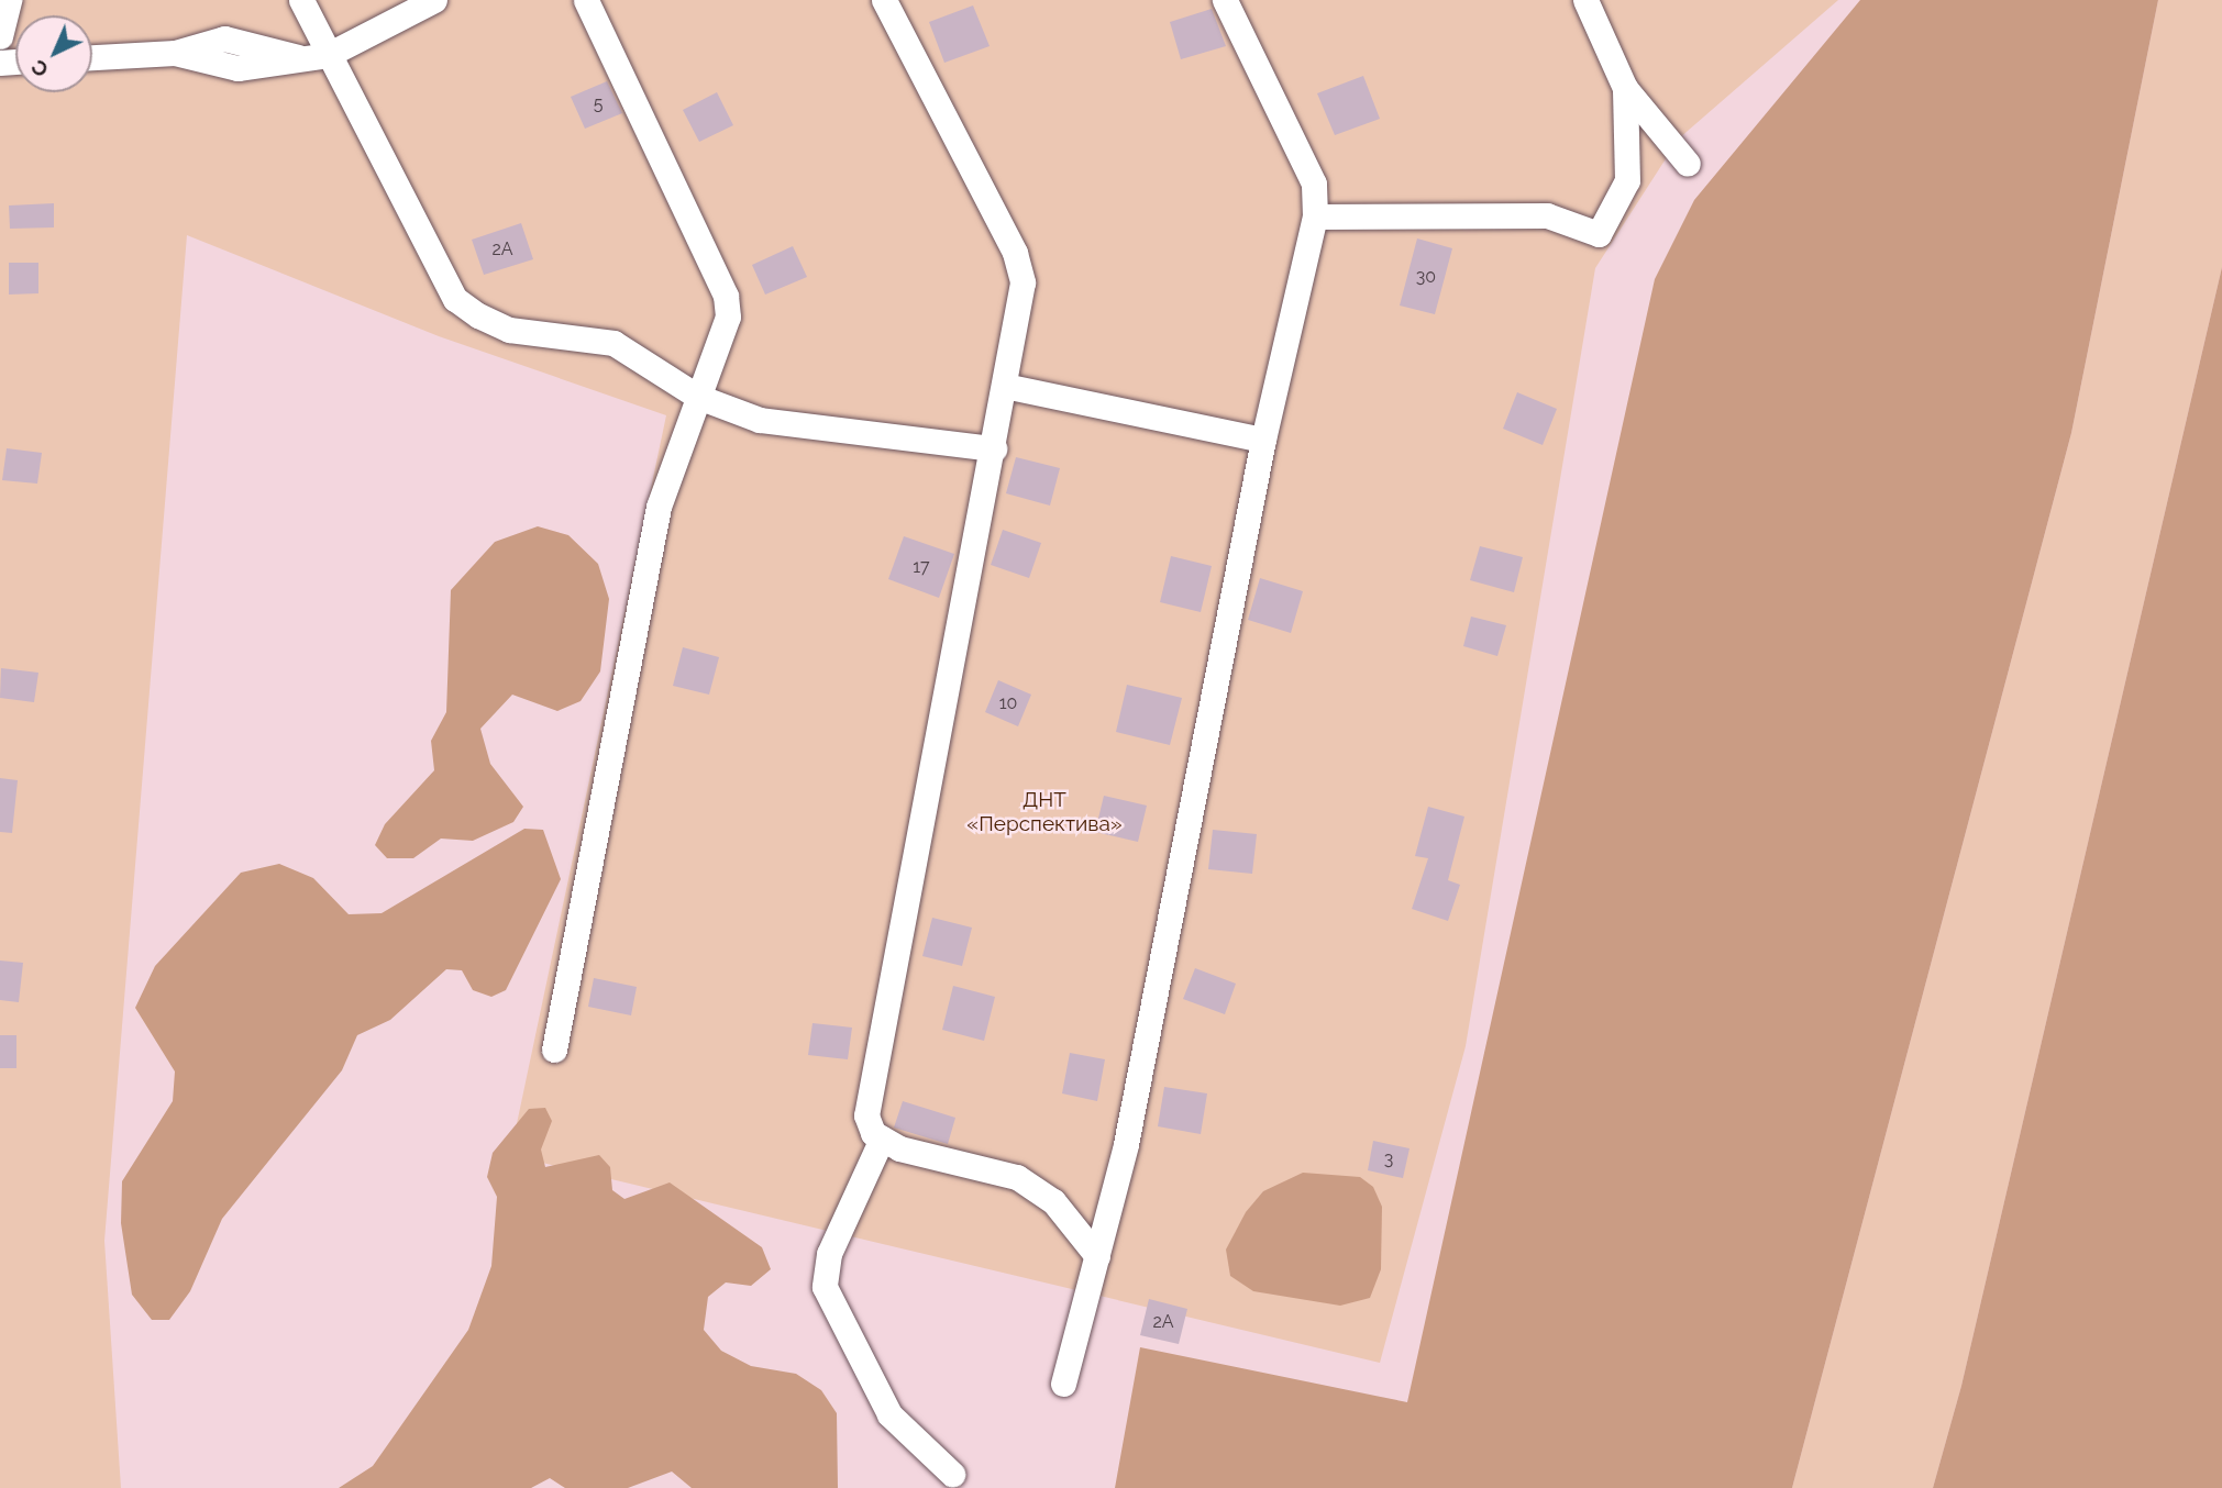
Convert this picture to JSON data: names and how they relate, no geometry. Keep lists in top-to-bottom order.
{
  "parks": ["ДНТ «Перспектива»"],
  "house_numbers": [
    "5",
    "2А",
    "30",
    "17",
    "10",
    "3",
    "2А"
  ],
  "north": "bottom left"
}
